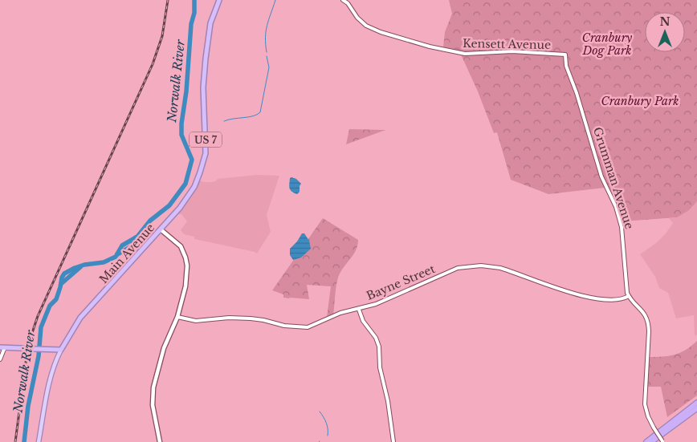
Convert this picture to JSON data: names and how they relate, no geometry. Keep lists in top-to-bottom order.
{
  "streets": {
    "highway": ["US 7", "Main Avenue"],
    "street": ["Kensett Avenue", "Grumman Avenue", "Bayne Street"]
  },
  "crossings": [
    ["Kensett Avenue", "Grumman Avenue"],
    ["Grumman Avenue", "Bayne Street"]
  ],
  "water": ["Norwalk River"],
  "parks": ["Cranbury Dog Park", "Cranbury Park"],
  "north": "top"
}
